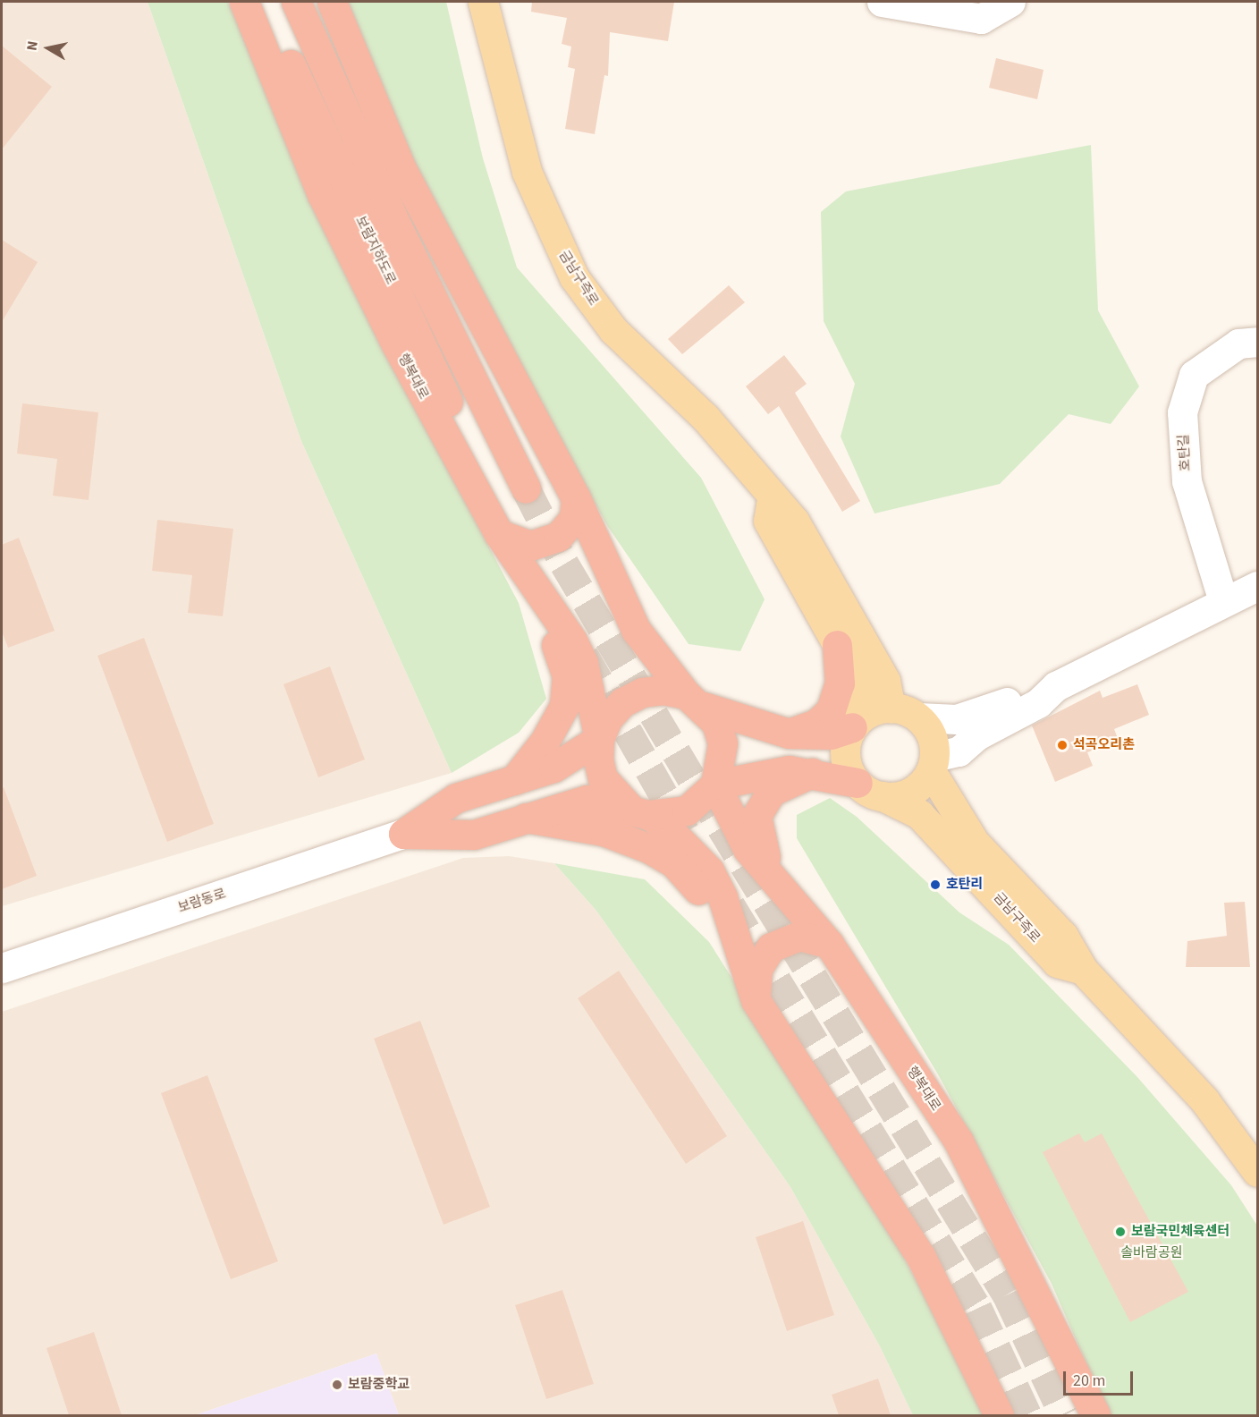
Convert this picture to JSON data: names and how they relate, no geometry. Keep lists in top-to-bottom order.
{
  "streets": {
    "highway": ["보람지하도로", "행복대로"],
    "main road": ["금남구즉로"],
    "street": ["호탄길", "보람동로"]
  },
  "parks": ["솔바람공원"],
  "places": [
    "석곡오리촌",
    "호탄리",
    "보람국민체육센터",
    "보람중학교"
  ],
  "scale_bar": "20 m",
  "north": "left"
}
